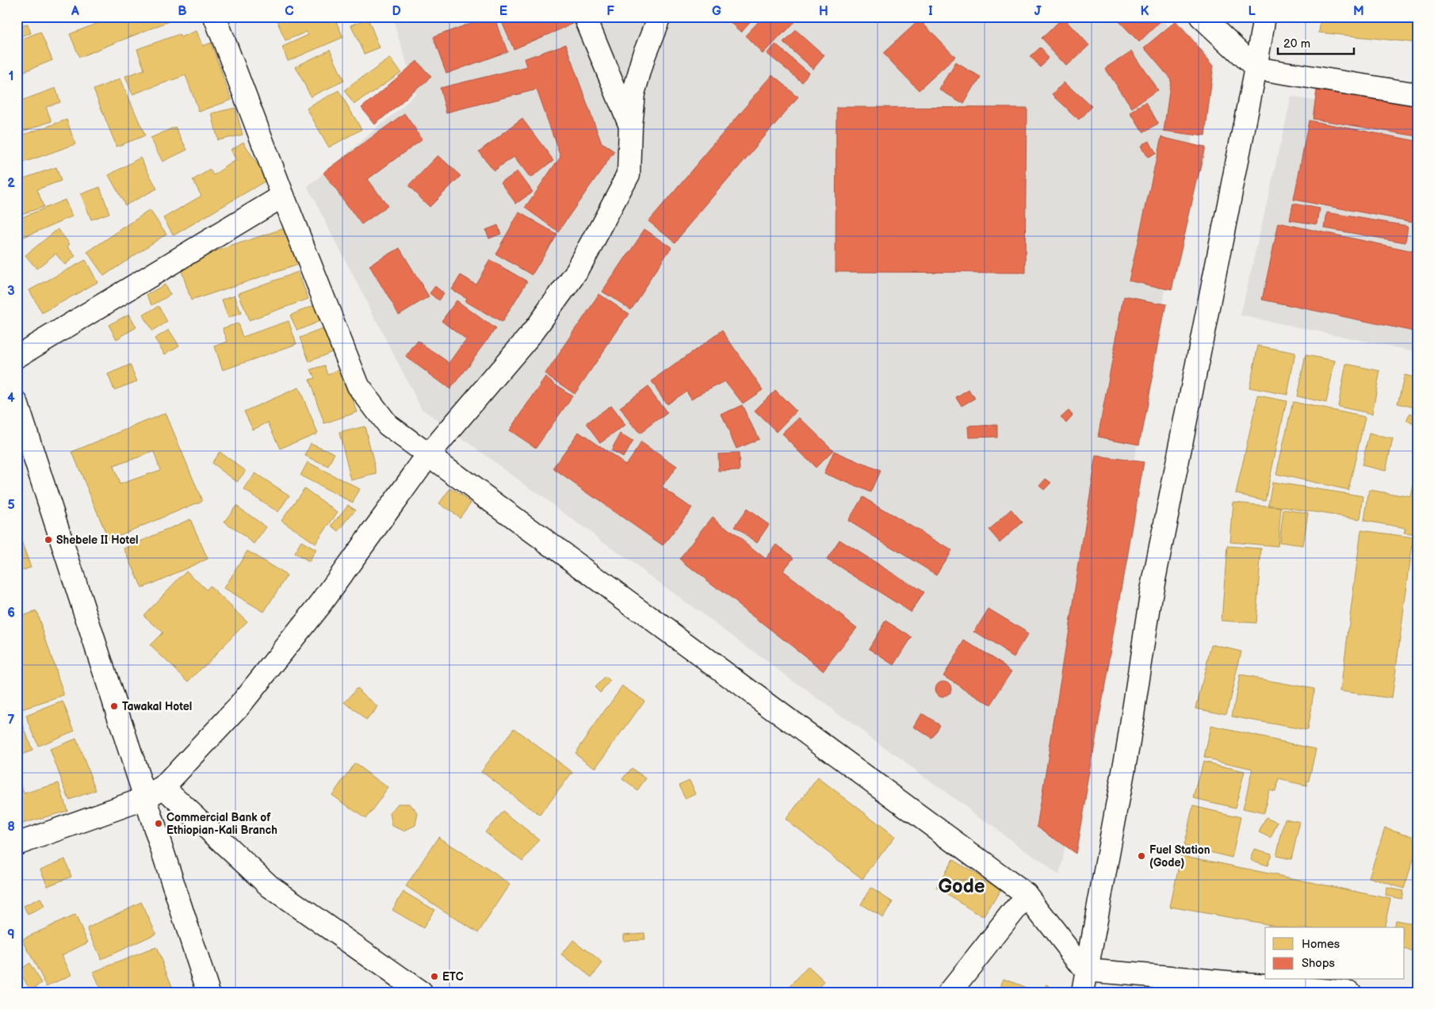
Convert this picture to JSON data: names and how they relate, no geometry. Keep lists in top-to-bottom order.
{
  "districts": ["Gode"],
  "places": [
    "Shebele II Hotel",
    "Tawakal Hotel",
    "Commercial Bank of Ethiopian-Kali Branch",
    "Fuel Station (Gode)",
    "ETC"
  ],
  "legend": ["Homes", "Shops"],
  "scale_bar": "20 m",
  "grid": {
    "columns": [
      "A",
      "B",
      "C",
      "D",
      "E",
      "F",
      "G",
      "H",
      "I",
      "J",
      "K",
      "L",
      "M"
    ],
    "rows": [
      "1",
      "2",
      "3",
      "4",
      "5",
      "6",
      "7",
      "8",
      "9"
    ]
  }
}
